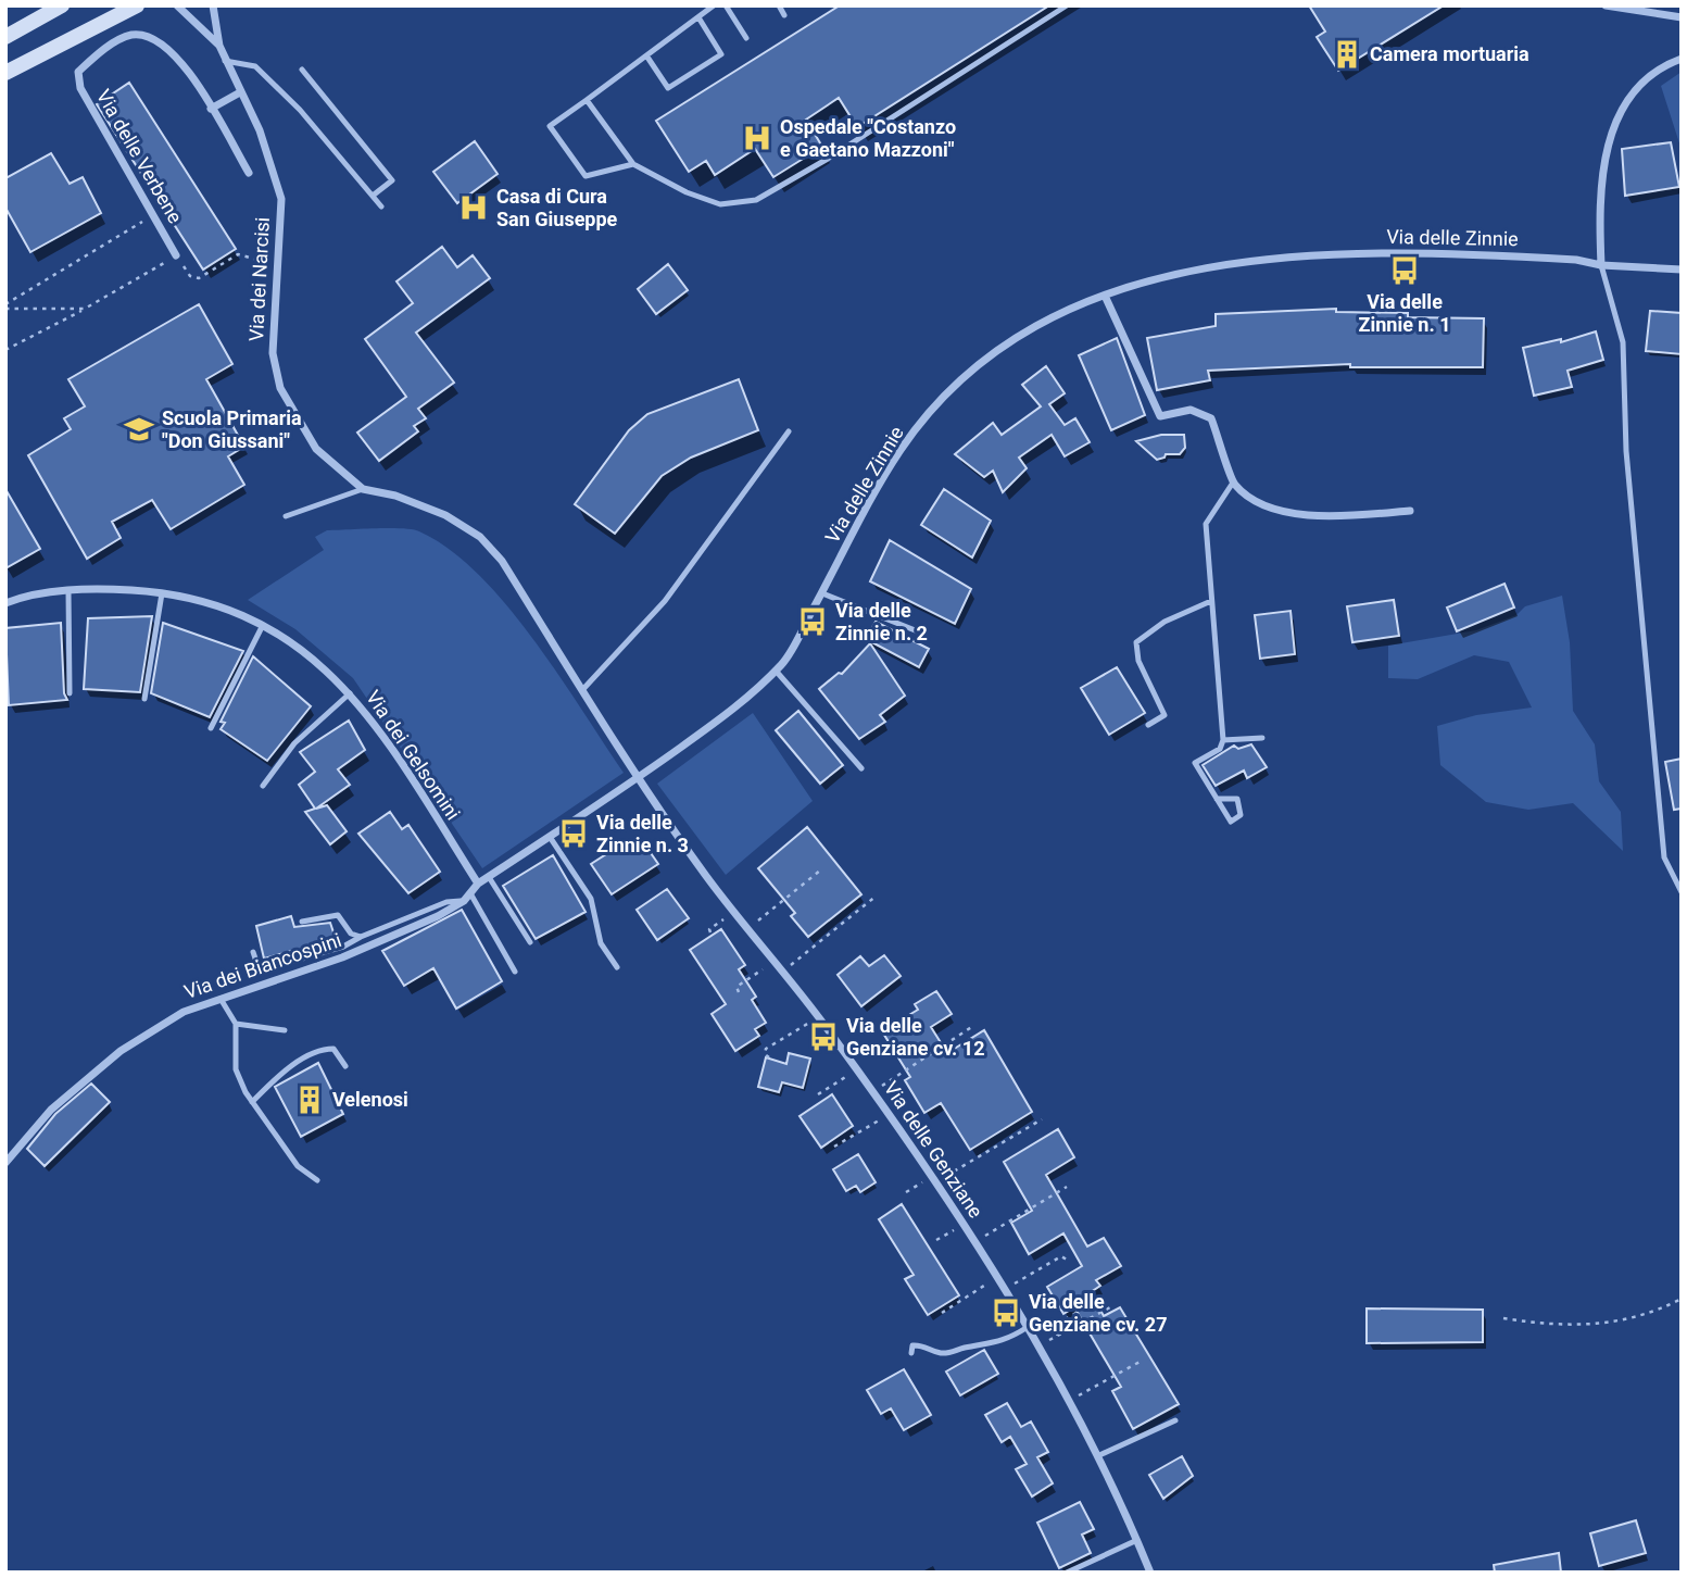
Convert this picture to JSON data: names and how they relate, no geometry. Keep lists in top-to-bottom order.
{
  "streets": {
    "street": [
      "Via delle Verbene",
      "Via delle Zinnie",
      "Via dei Narcisi",
      "Via dei Gelsomini",
      "Via dei Biancospini",
      "Via delle Genziane"
    ]
  },
  "crossings": [
    ["Via delle Zinnie", "Via dei Narcisi"],
    ["Via delle Zinnie", "Via dei Gelsomini"],
    ["Via delle Zinnie", "Via dei Biancospini"],
    ["Via delle Zinnie", "Via delle Genziane"],
    ["Via dei Narcisi", "Via delle Genziane"],
    ["Via dei Gelsomini", "Via dei Biancospini"]
  ],
  "places": {
    "building": ["Camera mortuaria", "Velenosi"],
    "hospital": ["Ospedale \"Costanzo e Gaetano Mazzoni\"", "Casa di Cura San Giuseppe"],
    "bus stop": [
      "Via delle Zinnie n. 1",
      "Via delle Zinnie n. 2",
      "Via delle Zinnie n. 3",
      "Via delle Genziane cv. 12",
      "Via delle Genziane cv. 27"
    ],
    "school or university": ["Scuola Primaria \"Don Giussani\""]
  }
}
